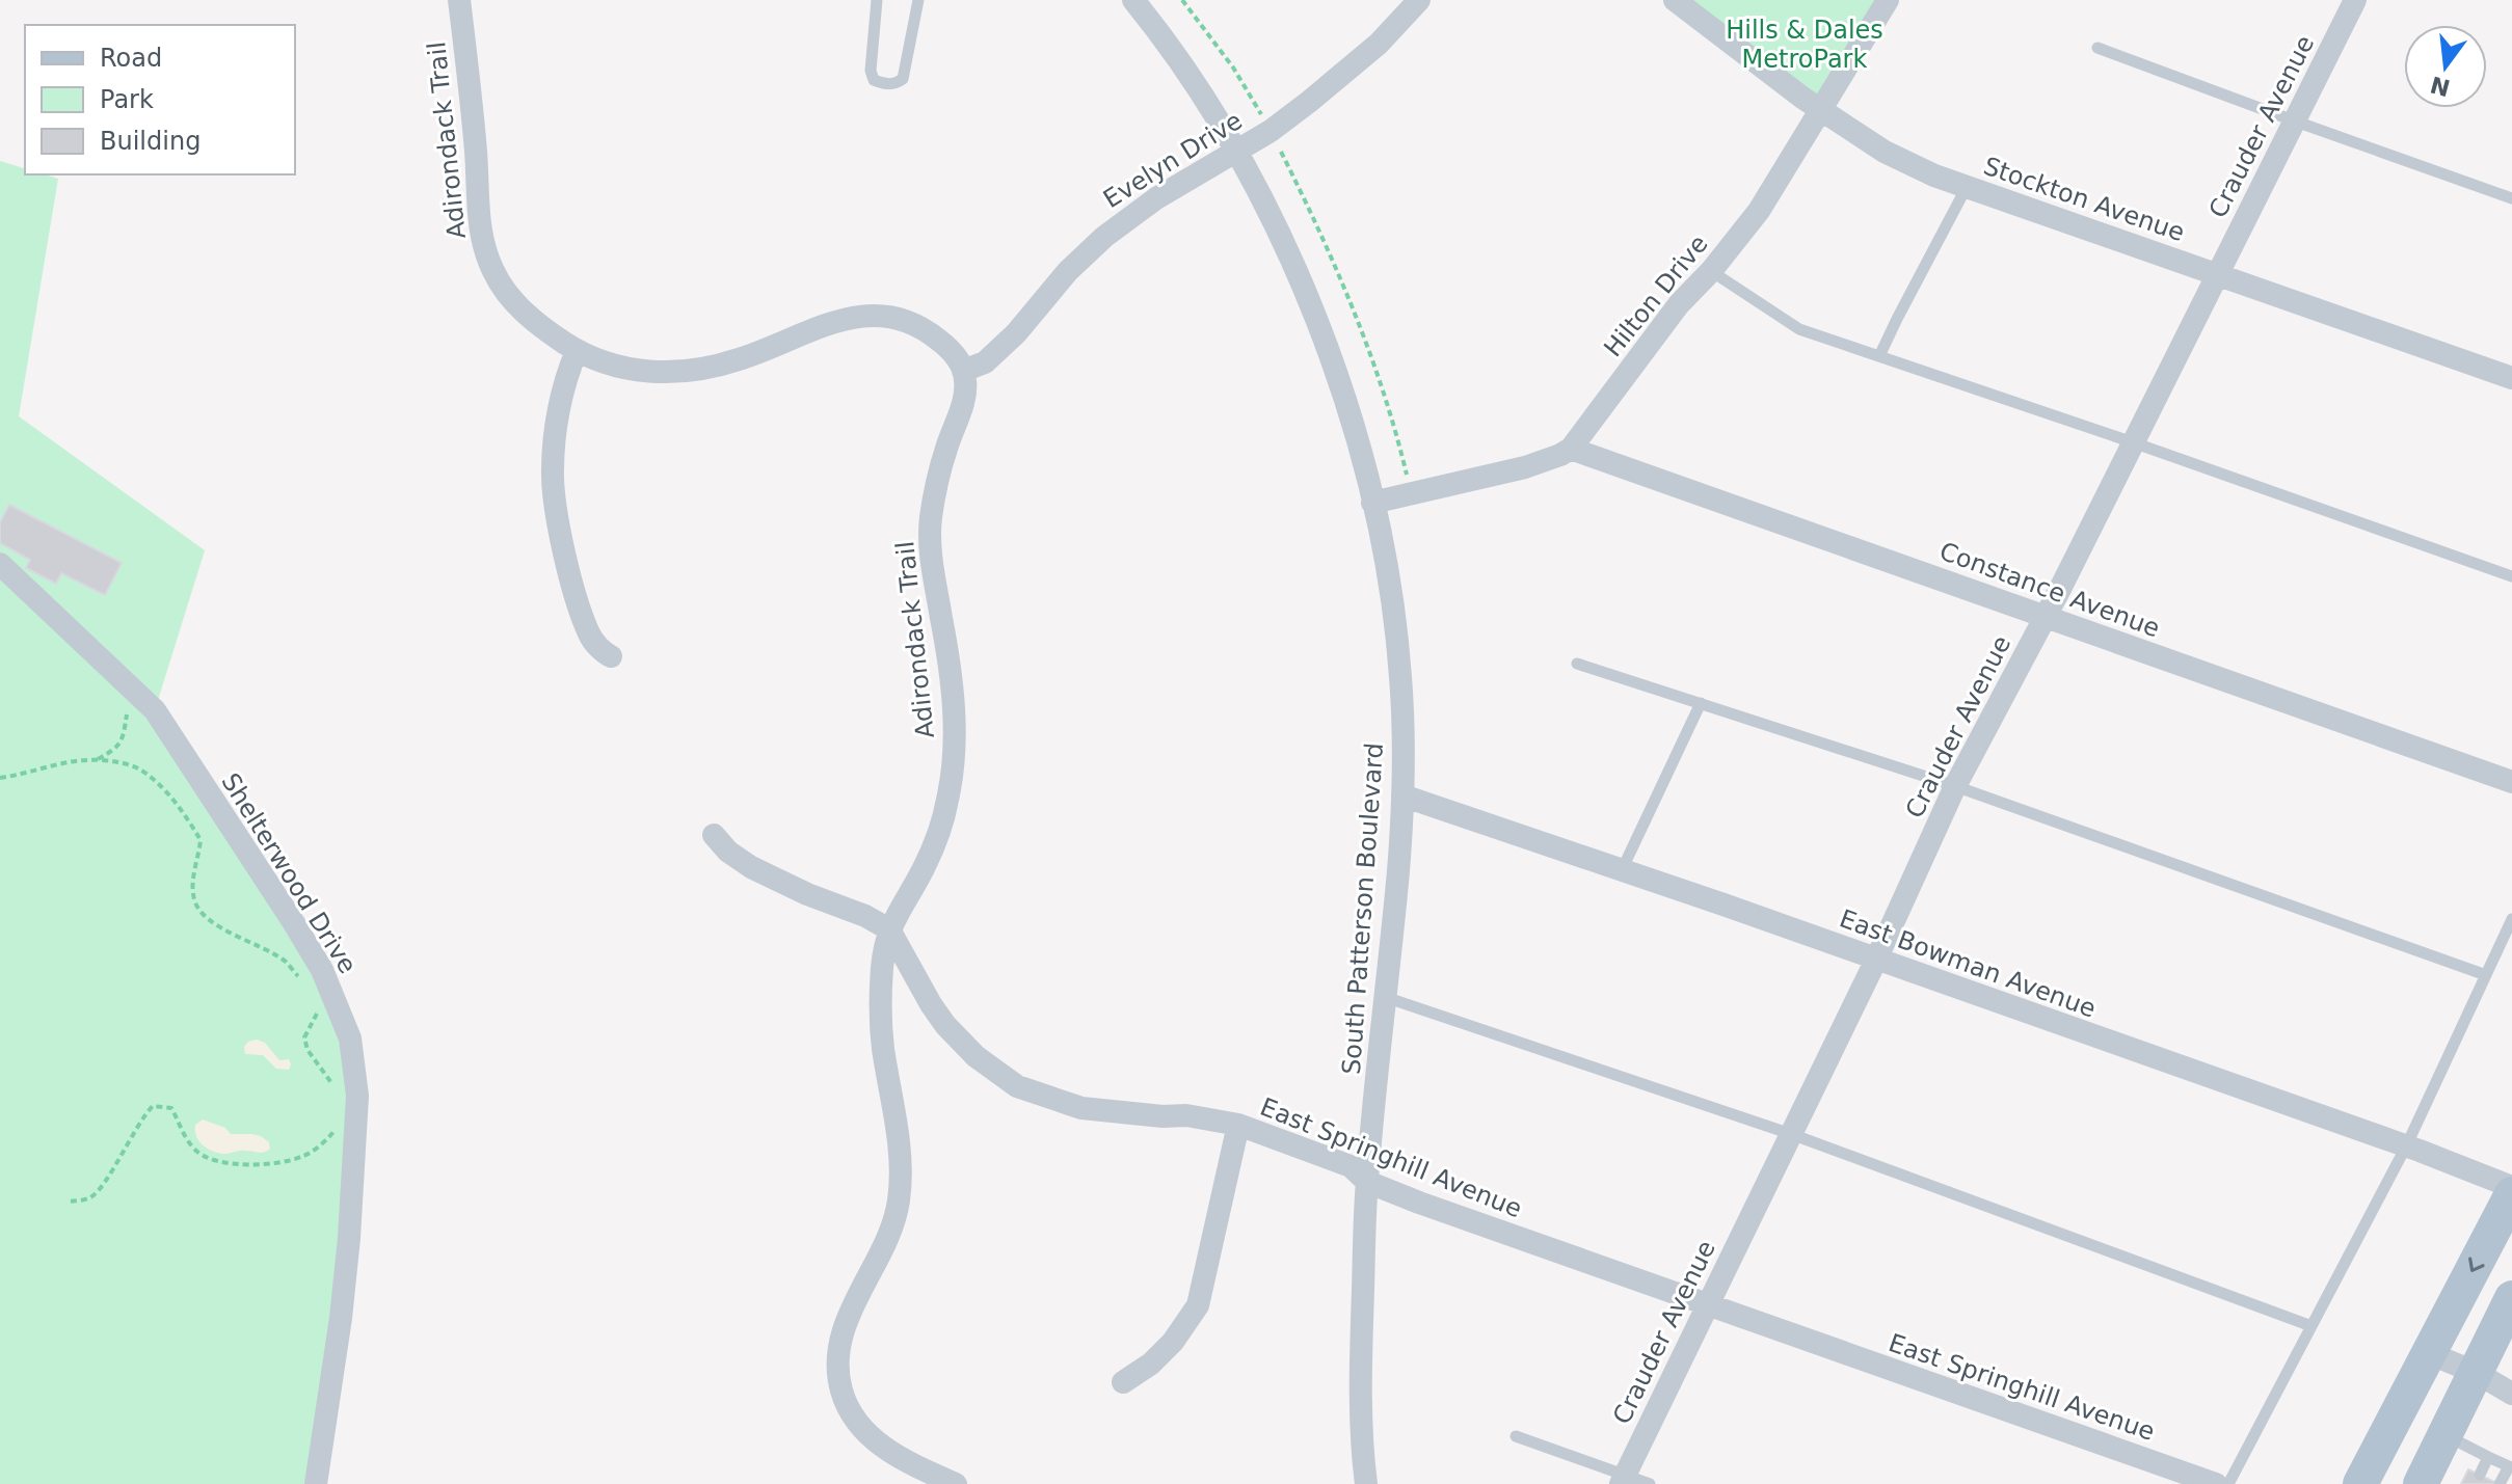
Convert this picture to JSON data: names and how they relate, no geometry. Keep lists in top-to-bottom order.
{
  "streets": {
    "street": [
      "Crauder Avenue",
      "Adirondack Trail",
      "Evelyn Drive",
      "Stockton Avenue",
      "Hilton Drive",
      "Constance Avenue",
      "Shelterwood Drive",
      "South Patterson Boulevard",
      "East Bowman Avenue",
      "East Springhill Avenue"
    ]
  },
  "crossings": [
    ["Crauder Avenue", "Stockton Avenue"],
    ["Crauder Avenue", "Constance Avenue"],
    ["Crauder Avenue", "East Bowman Avenue"],
    ["Crauder Avenue", "East Springhill Avenue"],
    ["Adirondack Trail", "Evelyn Drive"],
    ["Adirondack Trail", "East Springhill Avenue"],
    ["Evelyn Drive", "South Patterson Boulevard"],
    ["Stockton Avenue", "Hilton Drive"],
    ["Hilton Drive", "Constance Avenue"],
    ["South Patterson Boulevard", "East Bowman Avenue"],
    ["South Patterson Boulevard", "East Springhill Avenue"]
  ],
  "parks": ["Hills & Dales MetroPark"],
  "legend": ["Road", "Park", "Building"],
  "north": "bottom"
}
